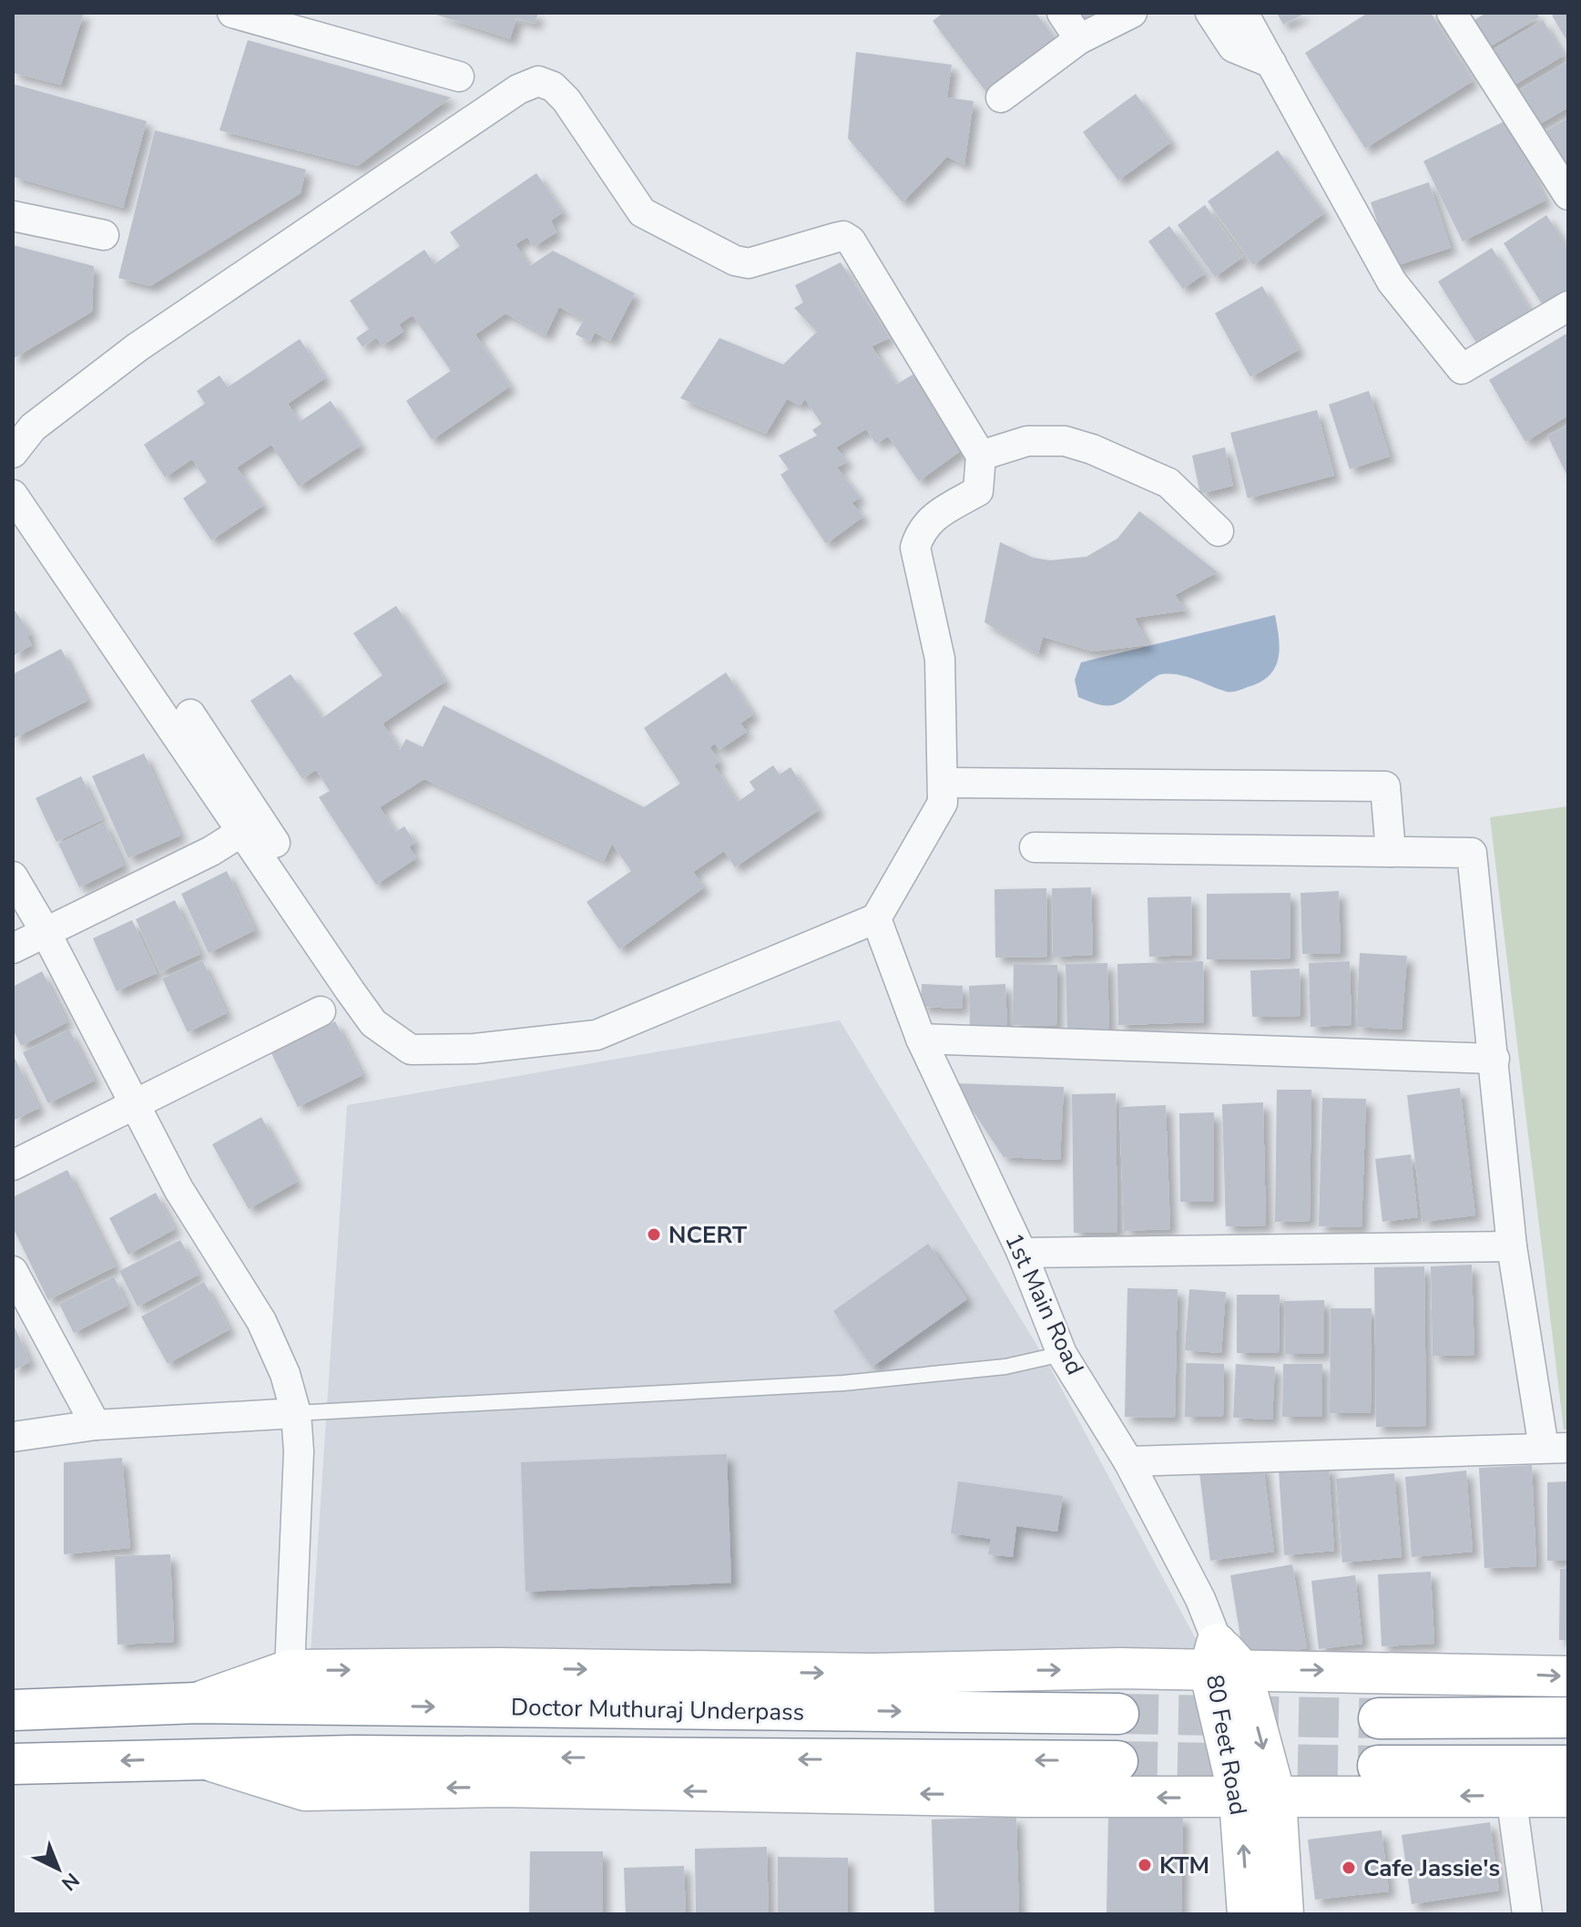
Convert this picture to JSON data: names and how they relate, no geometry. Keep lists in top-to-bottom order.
{
  "streets": {
    "main road": ["Doctor Muthuraj Underpass", "80 Feet Road"],
    "street": ["1st Main Road"]
  },
  "crossings": [
    ["1st Main Road", "80 Feet Road"]
  ],
  "places": ["NCERT", "KTM", "Cafe Jassie's"],
  "north": "bottom right"
}
